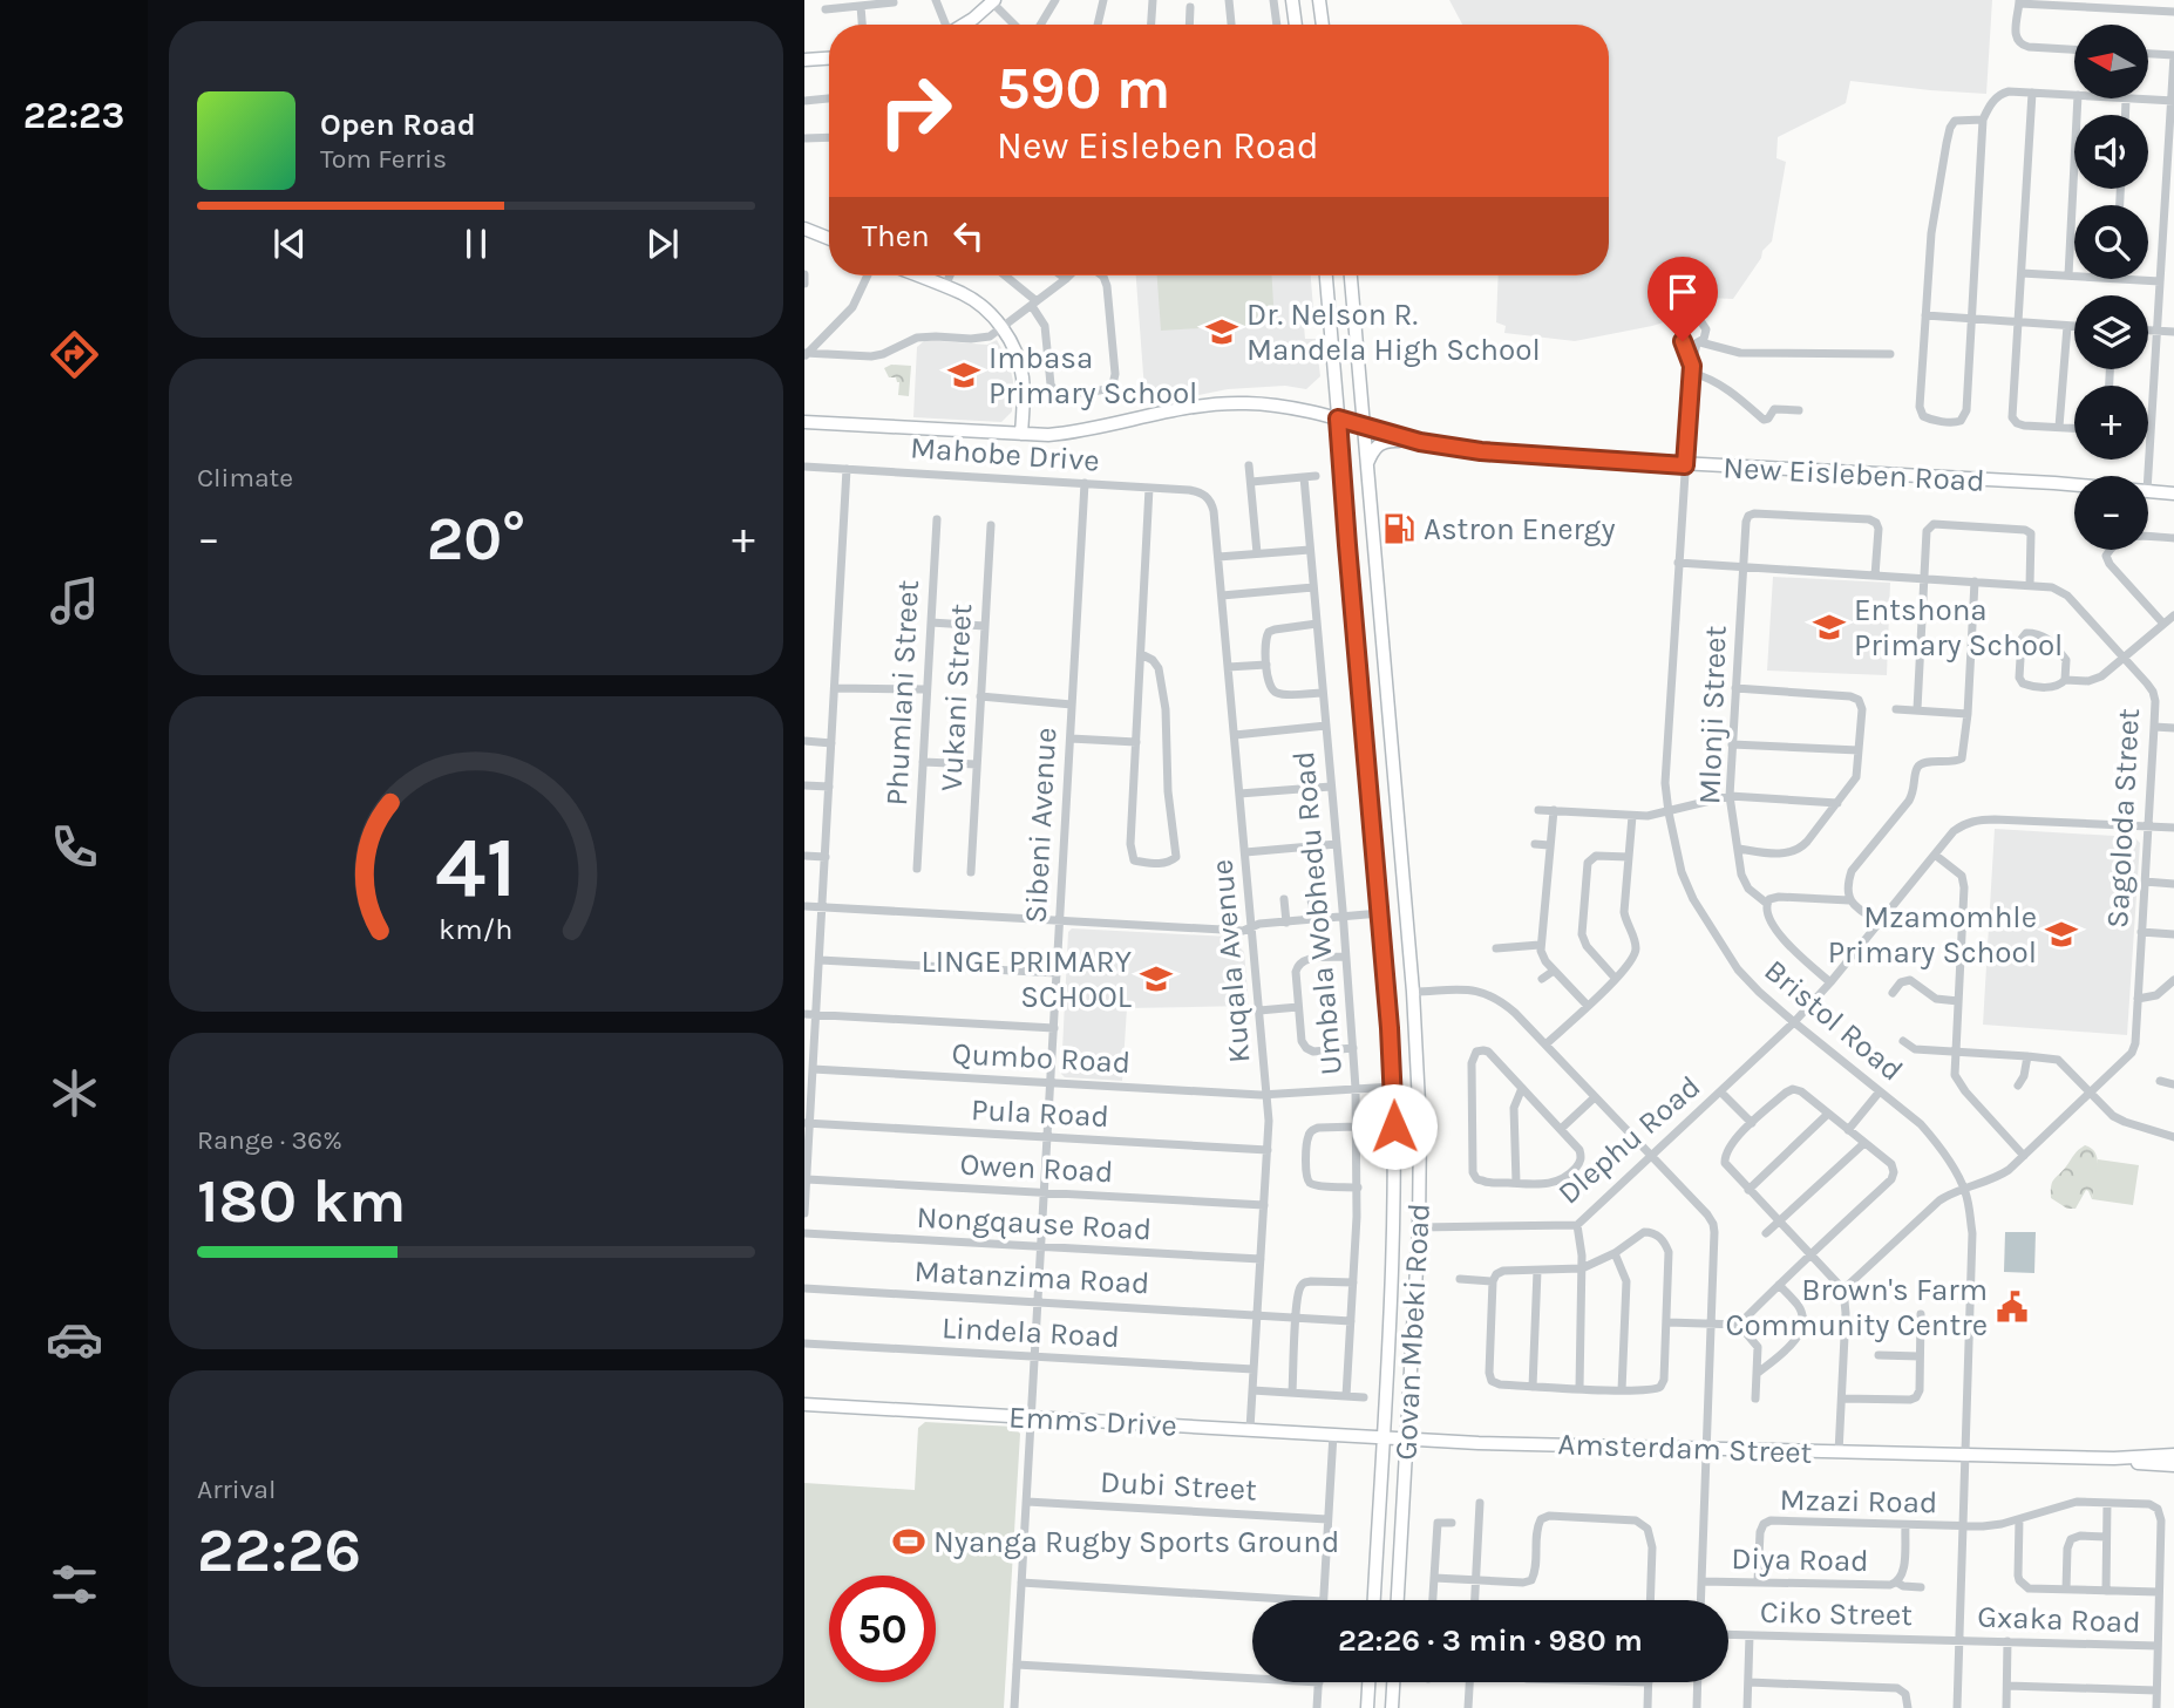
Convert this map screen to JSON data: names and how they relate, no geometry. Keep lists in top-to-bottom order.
{
  "streets": {
    "main road": [
      "New Eisleben Road",
      "Govan Mbeki Road",
      "Emms Drive",
      "Amsterdam Street"
    ],
    "street": [
      "Mahobe Drive",
      "Phumlani Street",
      "Vukani Street",
      "Mlonji Street",
      "Sagoloda Street",
      "Sibeni Avenue",
      "Umbala Wobhedu Road",
      "Kuqala Avenue",
      "Bristol Road",
      "Qumbo Road",
      "Pula Road",
      "Dlephu Road",
      "Owen Road",
      "Nongqause Road",
      "Matanzima Road",
      "Lindela Road",
      "Dubi Street",
      "Mzazi Road",
      "Diya Road",
      "Ciko Street",
      "Gxaka Road"
    ]
  },
  "crossings": [
    ["Mahobe Drive", "Sibeni Avenue"],
    ["Mahobe Drive", "Kuqala Avenue"],
    ["New Eisleben Road", "Bristol Road"],
    ["New Eisleben Road", "Govan Mbeki Road"],
    ["Mlonji Street", "Sagoloda Street"],
    ["Mlonji Street", "Dlephu Road"],
    ["Sagoloda Street", "Bristol Road"],
    ["Sagoloda Street", "Dlephu Road"],
    ["Sibeni Avenue", "Qumbo Road"],
    ["Sibeni Avenue", "Pula Road"],
    ["Sibeni Avenue", "Owen Road"],
    ["Sibeni Avenue", "Nongqause Road"],
    ["Sibeni Avenue", "Matanzima Road"],
    ["Sibeni Avenue", "Lindela Road"],
    ["Sibeni Avenue", "Emms Drive"],
    ["Sibeni Avenue", "Dubi Street"],
    ["Umbala Wobhedu Road", "Qumbo Road"],
    ["Umbala Wobhedu Road", "Matanzima Road"],
    ["Kuqala Avenue", "Qumbo Road"],
    ["Kuqala Avenue", "Pula Road"],
    ["Kuqala Avenue", "Owen Road"],
    ["Kuqala Avenue", "Nongqause Road"],
    ["Kuqala Avenue", "Matanzima Road"],
    ["Kuqala Avenue", "Lindela Road"],
    ["Kuqala Avenue", "Emms Drive"],
    ["Bristol Road", "Dlephu Road"],
    ["Bristol Road", "Amsterdam Street"],
    ["Bristol Road", "Mzazi Road"],
    ["Bristol Road", "Ciko Street"],
    ["Bristol Road", "Gxaka Road"],
    ["Qumbo Road", "Govan Mbeki Road"],
    ["Dlephu Road", "Govan Mbeki Road"],
    ["Govan Mbeki Road", "Emms Drive"],
    ["Govan Mbeki Road", "Amsterdam Street"],
    ["Emms Drive", "Amsterdam Street"],
    ["Mzazi Road", "Diya Road"],
    ["Ciko Street", "Gxaka Road"]
  ],
  "places": {
    "school or university": [
      "Dr. Nelson R. Mandela High School",
      "Imbasa Primary School",
      "Entshona Primary School",
      "Mzamomhle Primary School",
      "LINGE PRIMARY SCHOOL"
    ],
    "fuel station": ["Astron Energy"],
    "public building": ["Brown's Farm Community Centre"],
    "sports": ["Nyanga Rugby Sports Ground"]
  },
  "north": "left",
  "page": {
    "tabs": "22:23",
    "map_buttons": ["+", "−"],
    "turn": ["590 m", "New Eisleben Road"],
    "song": ["Open Road", "Tom Ferris"],
    "then": "Then",
    "tile": [
      "Climate",
      ["Range · 36%", "180 km"],
      ["Arrival", "22:26"]
    ],
    "heat": ["−", "20°", "+"],
    "limit": "50",
    "trip": "22:26 · 3 min · 980 m",
    "gauge": ["41", "km/h"]
  }
}
